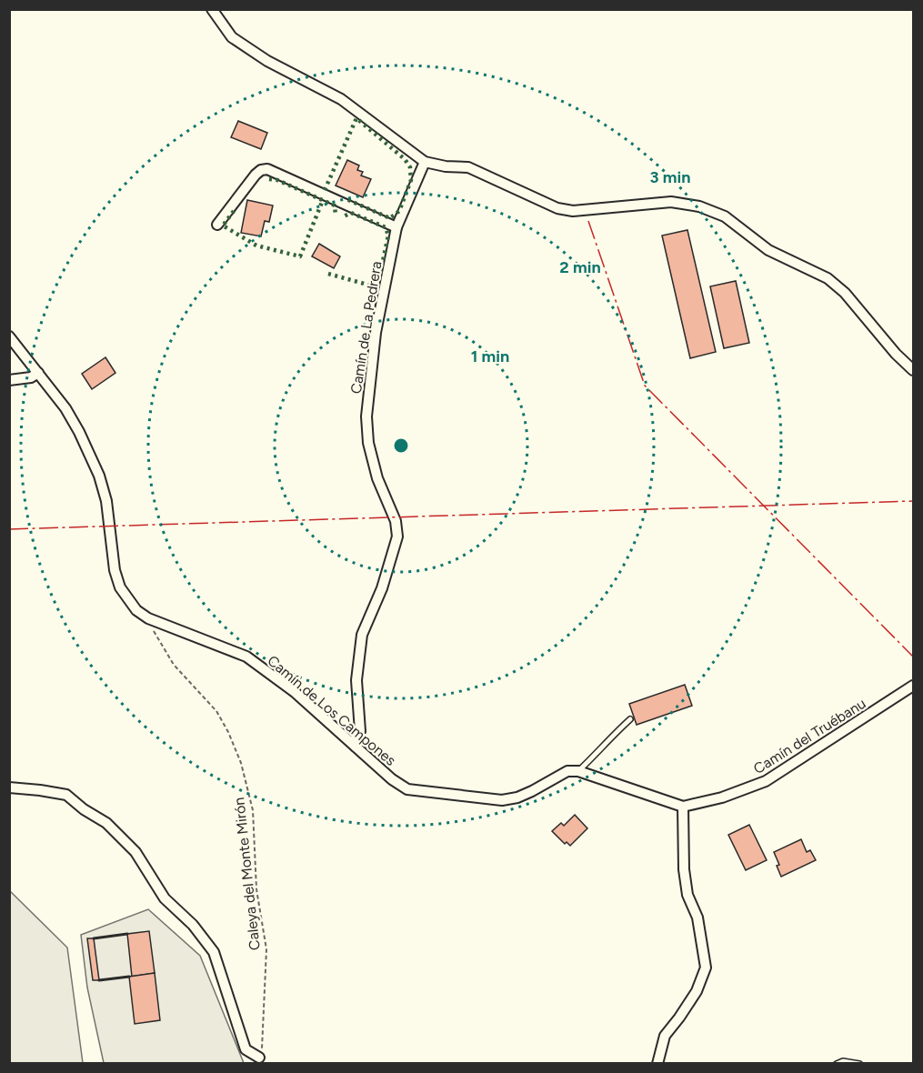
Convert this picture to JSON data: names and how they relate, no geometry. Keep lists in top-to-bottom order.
{
  "streets": {
    "street": ["Camín de La Pedrera", "Camín de Los Campones", "Camín del Truébanu"],
    "path": ["Caleya del Monte Mirón"]
  },
  "crossings": [
    ["Camín de La Pedrera", "Camín de Los Campones"],
    ["Camín de Los Campones", "Caleya del Monte Mirón"]
  ],
  "rings": ["3 min", "2 min", "1 min"]
}
